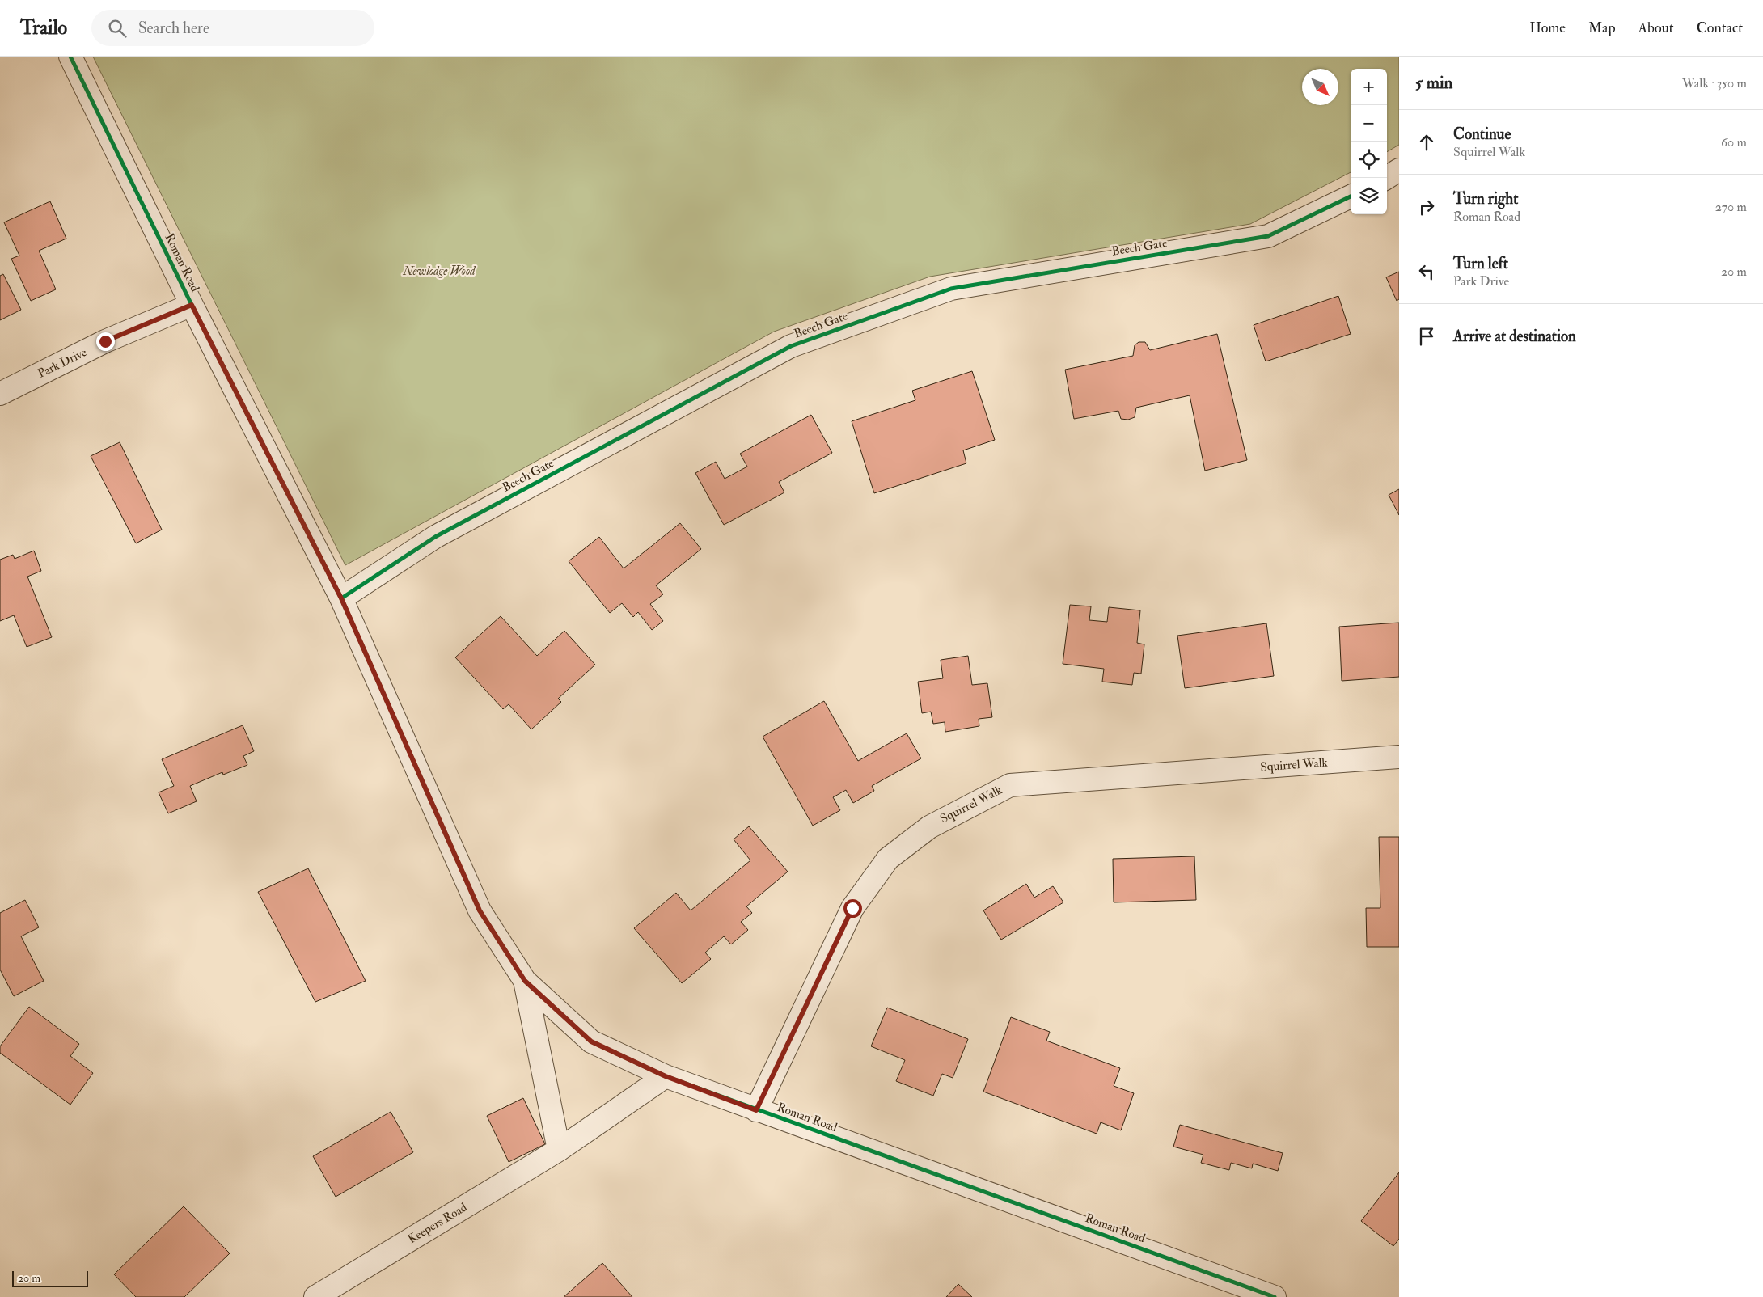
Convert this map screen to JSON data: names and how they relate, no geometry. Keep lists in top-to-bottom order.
{
  "streets": {
    "street": [
      "Beech Gate",
      "Roman Road",
      "Park Drive",
      "Squirrel Walk",
      "Keepers Road"
    ]
  },
  "crossings": [
    ["Beech Gate", "Roman Road"],
    ["Roman Road", "Park Drive"],
    ["Roman Road", "Squirrel Walk"],
    ["Roman Road", "Keepers Road"]
  ],
  "parks": ["Newlodge Wood"],
  "scale_bar": "20 m",
  "north": "bottom right",
  "page": {
    "header": "Trailo",
    "search": "Search here",
    "nav": [
      "Home",
      "Map",
      "About",
      "Contact"
    ],
    "heading": ["5 min", "Walk · 350 m"],
    "map_buttons": ["+", "−"],
    "list": [
      ["Continue", "Squirrel Walk", "60 m"],
      ["Turn right", "Roman Road", "270 m"],
      ["Turn left", "Park Drive", "20 m"],
      "Arrive at destination"
    ],
    "scale": "20 m"
  }
}
